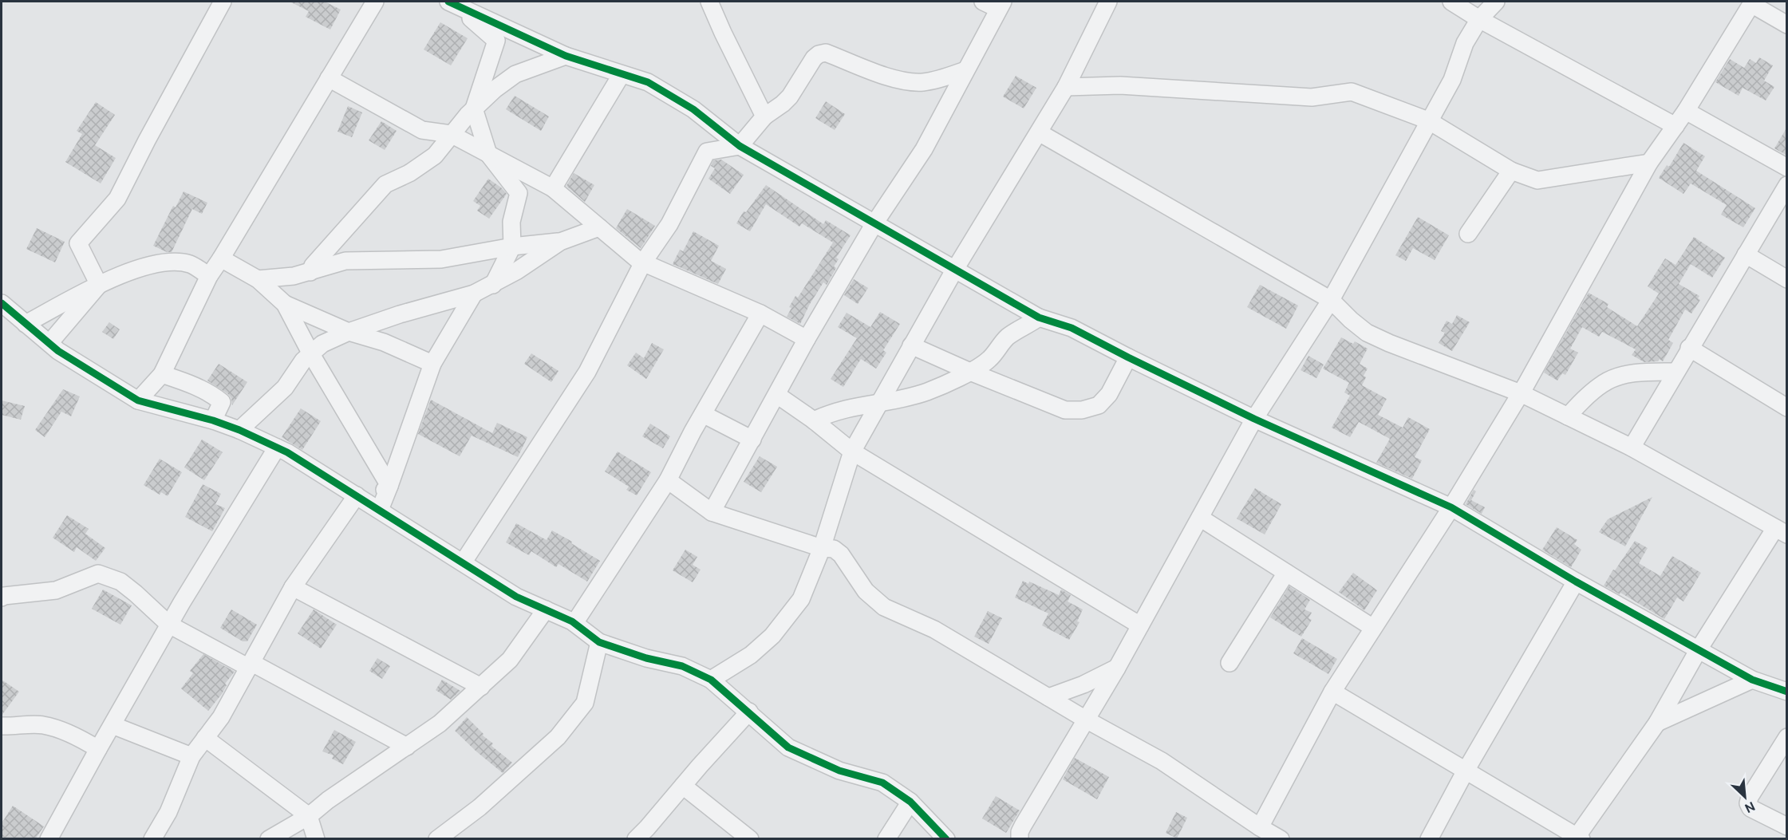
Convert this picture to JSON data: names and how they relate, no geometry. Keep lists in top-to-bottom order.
{
  "north": "bottom right"
}
